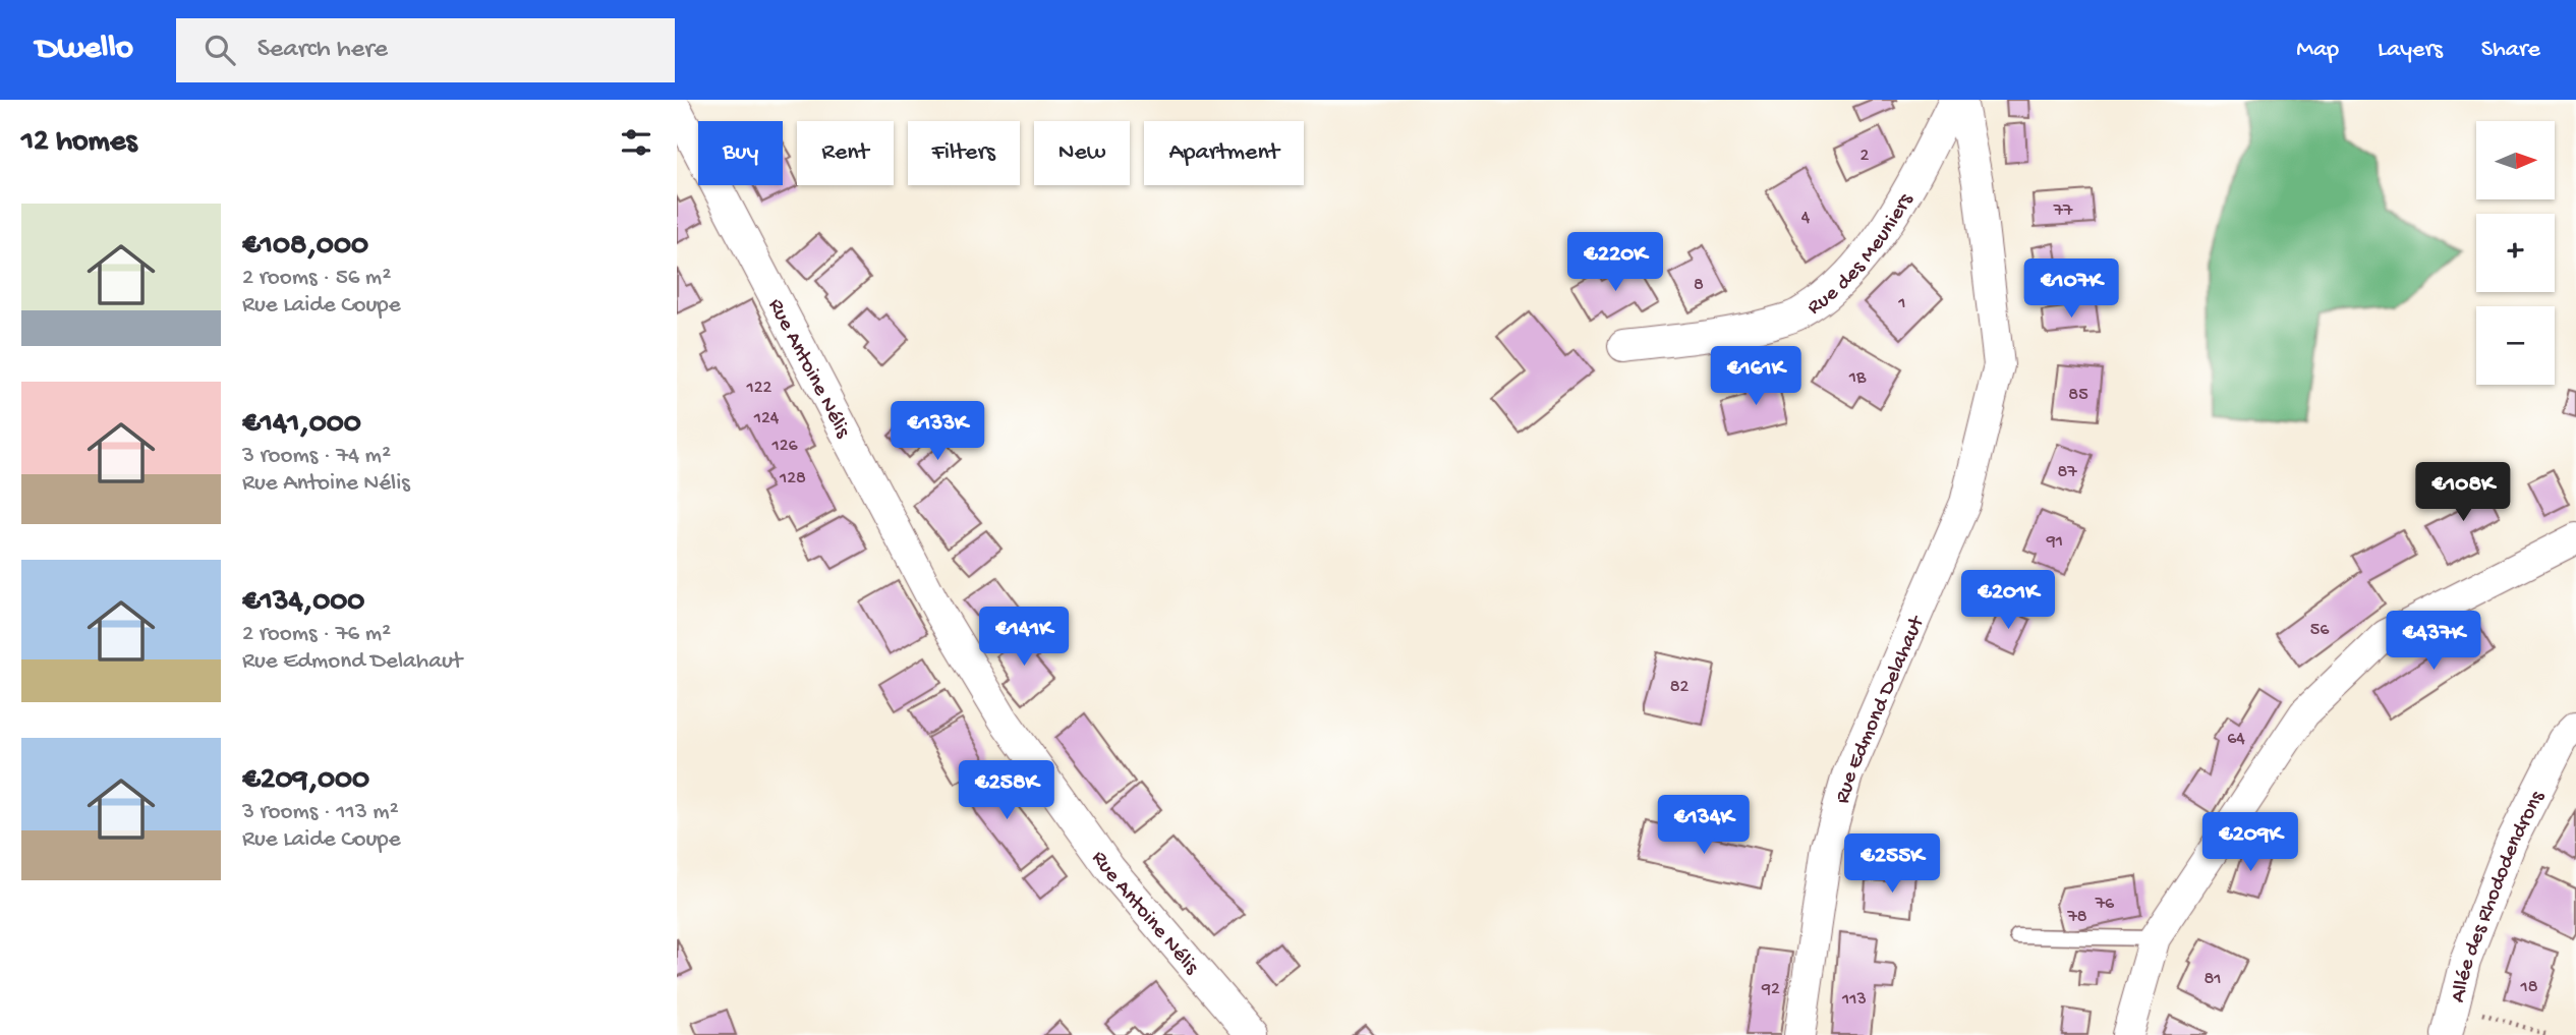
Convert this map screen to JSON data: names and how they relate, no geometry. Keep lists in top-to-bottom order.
{
  "streets": {
    "street": [
      "Rue des Meuniers",
      "Rue Antoine Nélis",
      "Rue Edmond Delahaut",
      "Allée des Rhododendrons"
    ]
  },
  "house_numbers": [
    "2",
    "77",
    "4",
    "8",
    "1",
    "1B",
    "122",
    "85",
    "124",
    "126",
    "87",
    "128",
    "91",
    "56",
    "82",
    "64",
    "76",
    "78",
    "81",
    "18",
    "92",
    "113"
  ],
  "north": "right",
  "page": {
    "header": "Dwello",
    "search": "Search here",
    "nav": ["Map", "Layers", "Share"],
    "heading": "12 homes",
    "map_buttons": ["+", "−"],
    "chip": [
      "Buy",
      "Rent",
      "Filters",
      "New",
      "Apartment"
    ],
    "list": [
      {
        "name": "€108,000",
        "note": "2 rooms · 56 m² · Rue Laide Coupe"
      },
      {
        "name": "€141,000",
        "note": "3 rooms · 74 m² · Rue Antoine Nélis"
      },
      {
        "name": "€134,000",
        "note": "2 rooms · 76 m² · Rue Edmond Delahaut"
      },
      {
        "name": "€209,000",
        "note": "3 rooms · 113 m² · Rue Laide Coupe"
      }
    ],
    "price": [
      "€220K",
      "€107K",
      "€161K",
      "€133K",
      "€108K",
      "€201K",
      "€141K",
      "€437K",
      "€258K",
      "€134K",
      "€209K",
      "€255K"
    ]
  }
}
